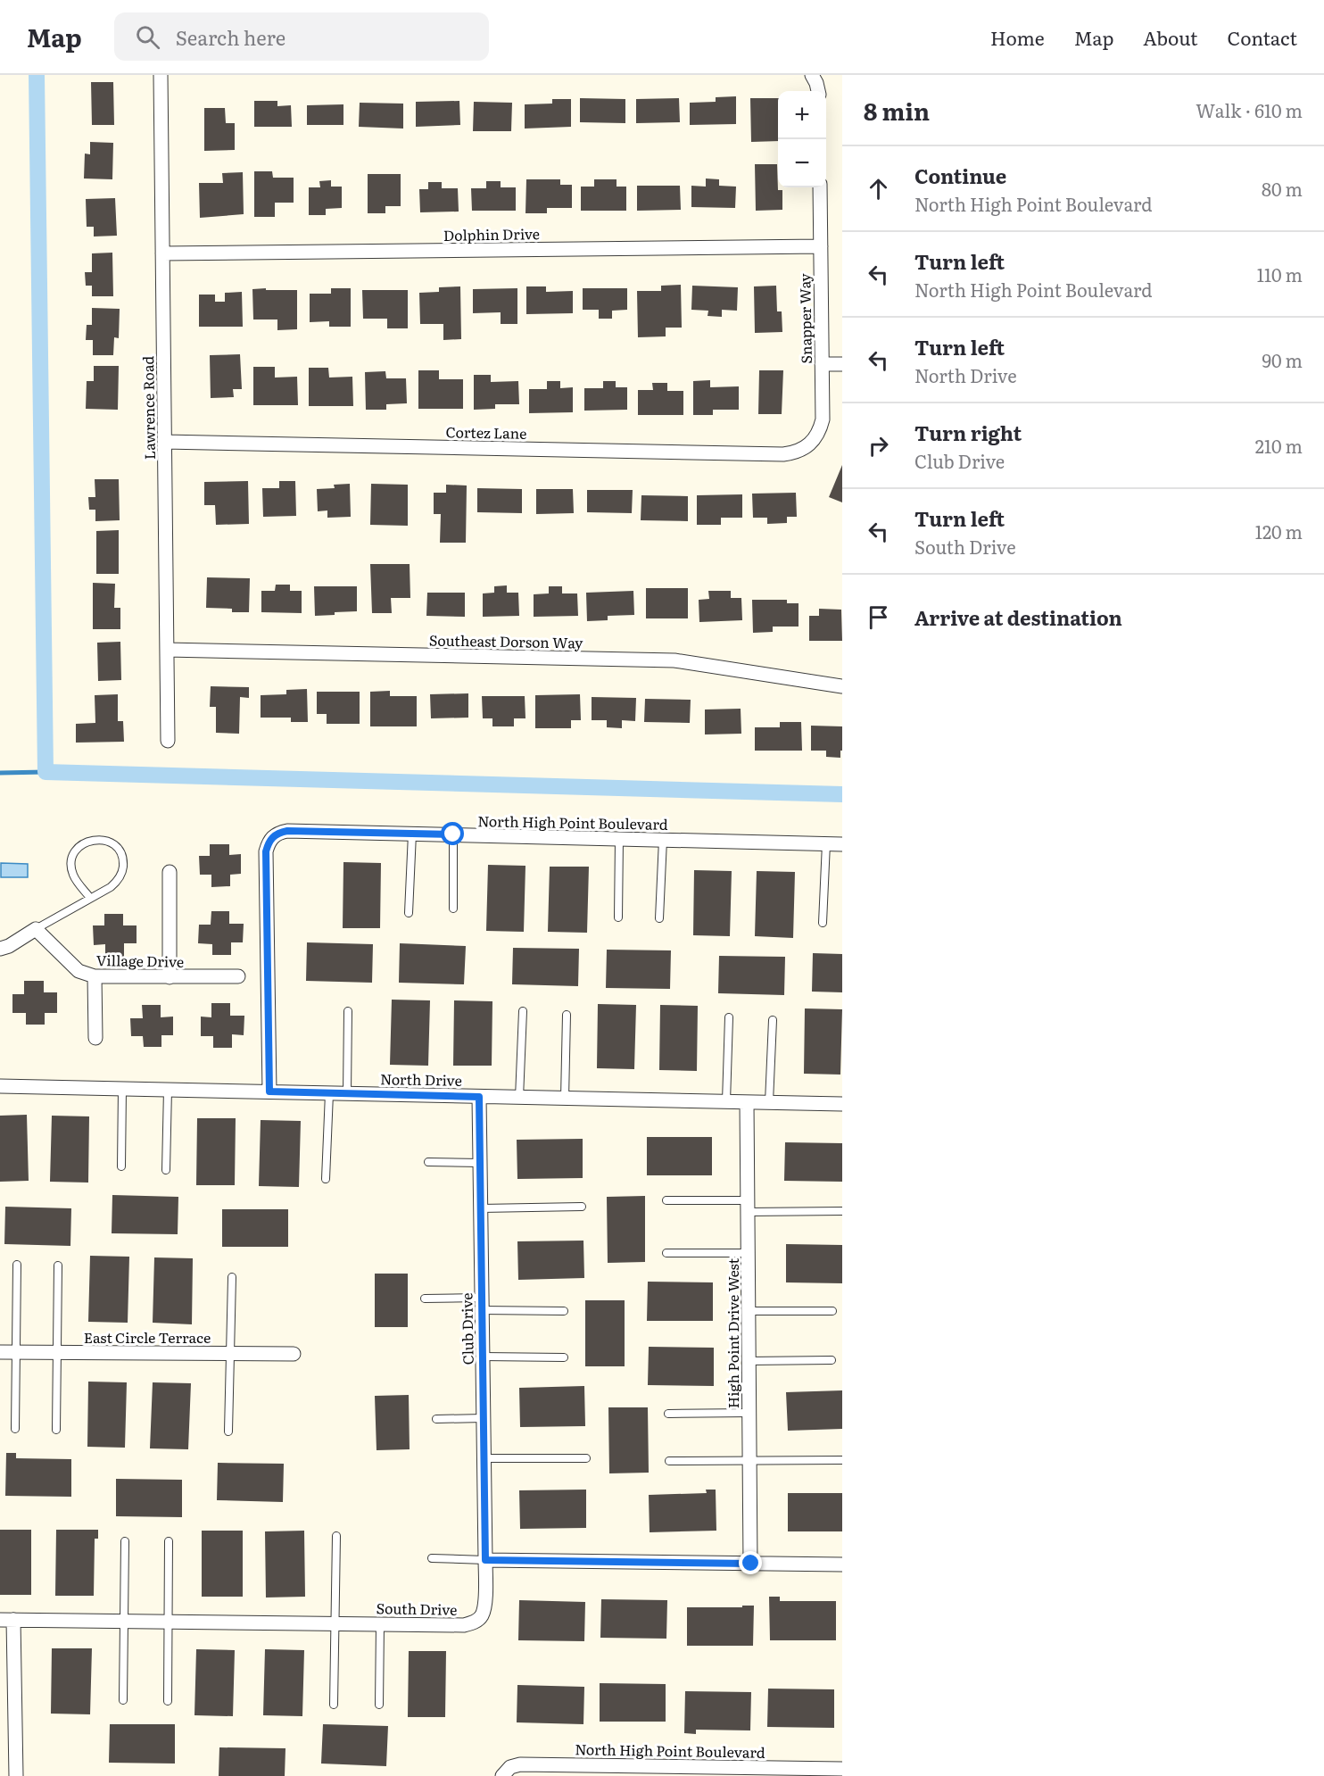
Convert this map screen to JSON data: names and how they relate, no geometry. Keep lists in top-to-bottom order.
{
  "streets": {
    "street": [
      "Dolphin Drive",
      "Snapper Way",
      "Lawrence Road",
      "Cortez Lane",
      "Southeast Dorson Way",
      "North High Point Boulevard",
      "Village Drive",
      "North Drive",
      "Club Drive",
      "High Point Drive West",
      "East Circle Terrace",
      "South Drive"
    ]
  },
  "crossings": [
    ["Dolphin Drive", "Snapper Way"],
    ["Dolphin Drive", "Lawrence Road"],
    ["Snapper Way", "Cortez Lane"],
    ["Lawrence Road", "Cortez Lane"],
    ["Lawrence Road", "Southeast Dorson Way"],
    ["North High Point Boulevard", "North Drive"],
    ["North Drive", "Club Drive"],
    ["North Drive", "High Point Drive West"],
    ["Club Drive", "South Drive"]
  ],
  "page": {
    "header": "Map",
    "search": "Search here",
    "nav": [
      "Home",
      "Map",
      "About",
      "Contact"
    ],
    "heading": ["8 min", "Walk · 610 m"],
    "map_buttons": ["+", "−"],
    "list": [
      ["Continue", "North High Point Boulevard", "80 m"],
      ["Turn left", "North High Point Boulevard", "110 m"],
      ["Turn left", "North Drive", "90 m"],
      ["Turn right", "Club Drive", "210 m"],
      ["Turn left", "South Drive", "120 m"],
      "Arrive at destination"
    ]
  }
}
